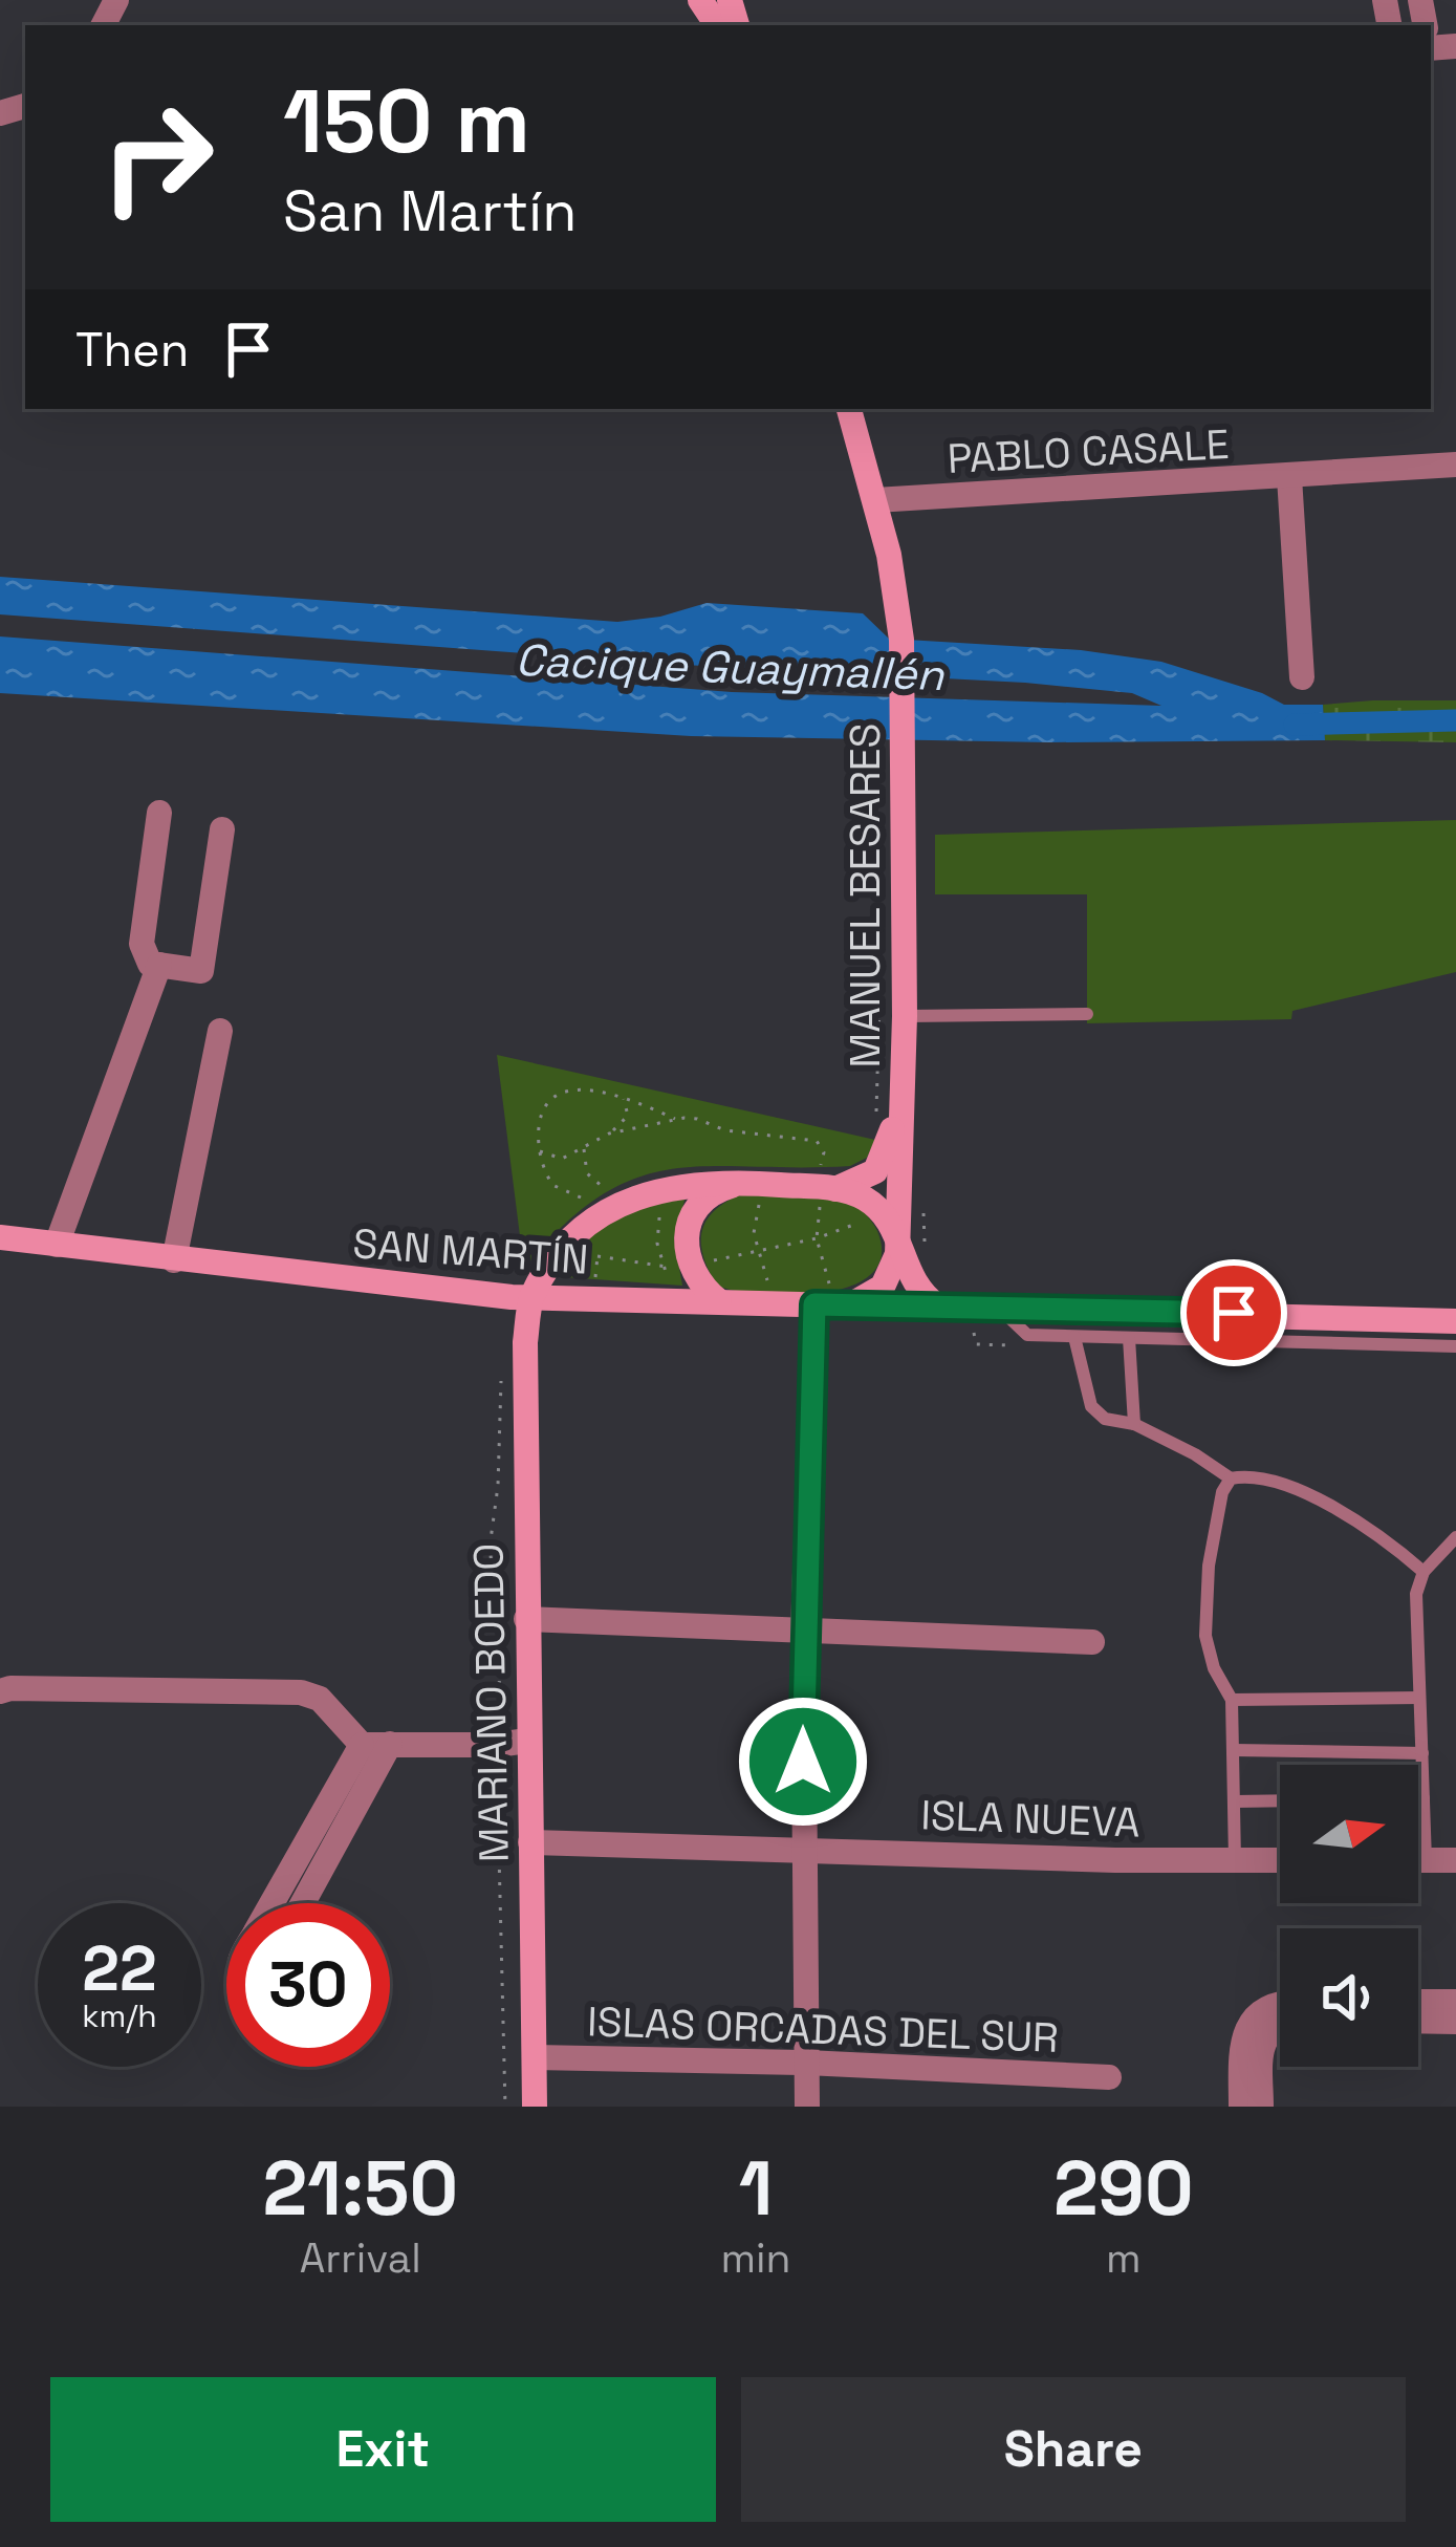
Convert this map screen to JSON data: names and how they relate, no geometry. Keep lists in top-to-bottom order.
{
  "streets": {
    "main road": ["MANUEL BESARES", "SAN MARTÍN", "MARIANO BOEDO"],
    "street": ["PABLO CASALE", "ISLA NUEVA", "ISLAS ORCADAS DEL SUR"]
  },
  "crossings": [
    ["PABLO CASALE", "MANUEL BESARES"],
    ["SAN MARTÍN", "MARIANO BOEDO"],
    ["MARIANO BOEDO", "ISLA NUEVA"],
    ["MARIANO BOEDO", "ISLAS ORCADAS DEL SUR"]
  ],
  "water": ["Cacique Guaymallén"],
  "north": "right",
  "page": {
    "turn": ["150 m", "San Martín"],
    "then": "Then",
    "speed": "22 km/h",
    "limit": "30",
    "eta": [
      "21:50",
      "Arrival",
      "1",
      "min",
      "290",
      "m"
    ],
    "buttons": ["Exit", "Share"]
  }
}
